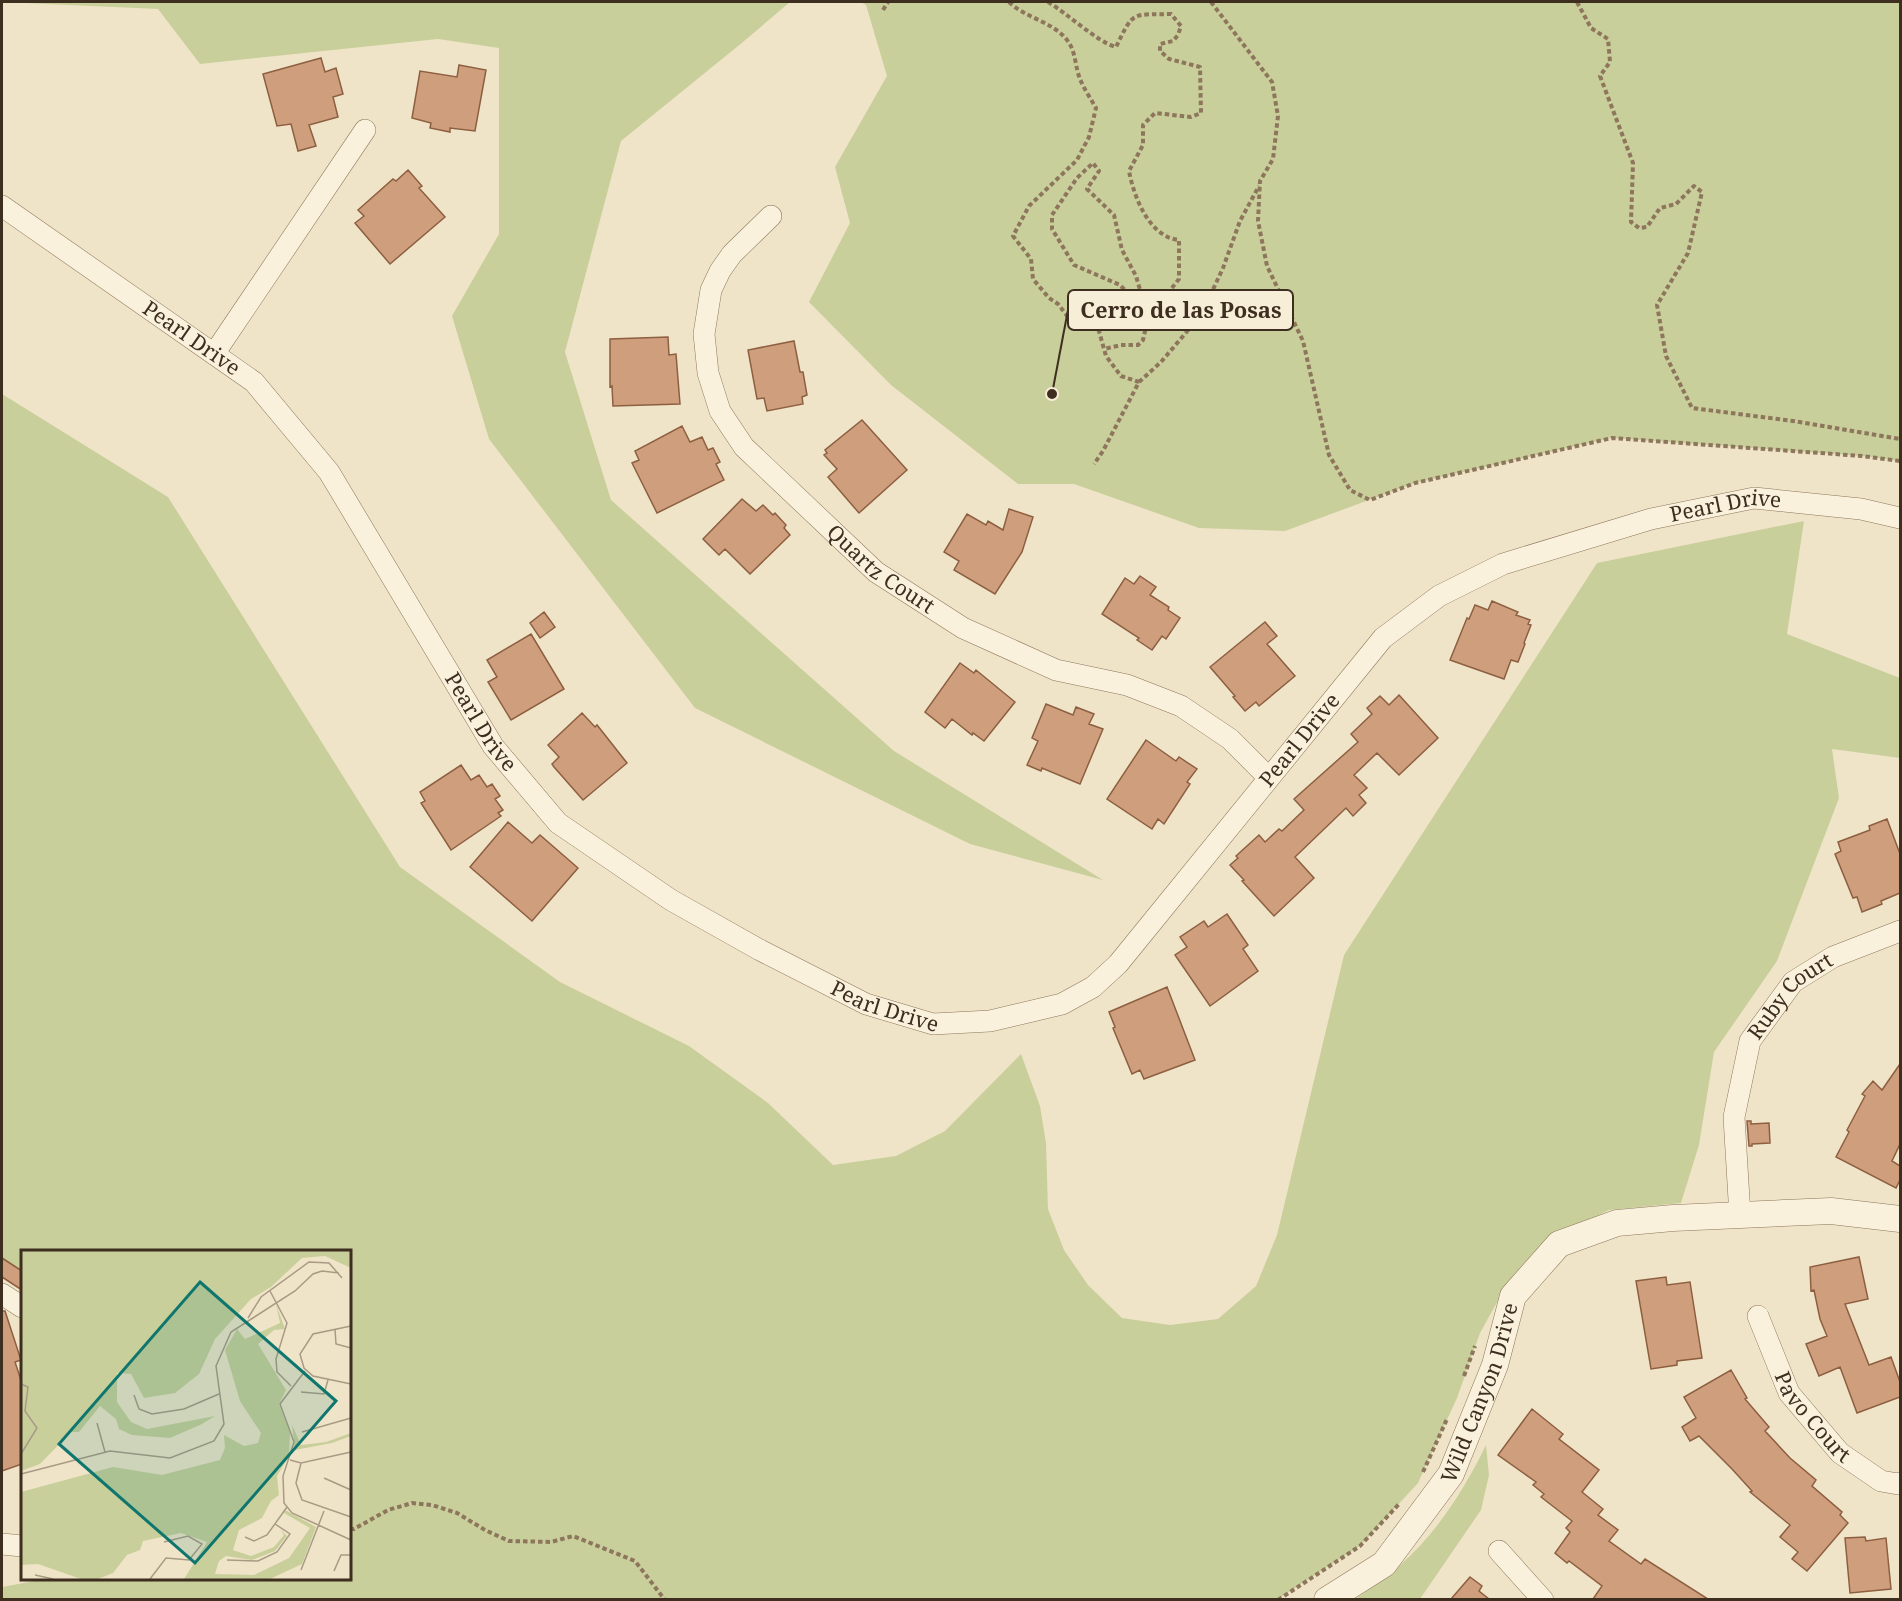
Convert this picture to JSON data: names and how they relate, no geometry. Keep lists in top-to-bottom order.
{
  "streets": {
    "street": [
      "Pearl Drive",
      "Quartz Court",
      "Ruby Court",
      "Wild Canyon Drive",
      "Pavo Court"
    ]
  },
  "crossings": [
    ["Pearl Drive", "Quartz Court"],
    ["Ruby Court", "Wild Canyon Drive"]
  ],
  "places": ["Cerro de las Posas"]
}
